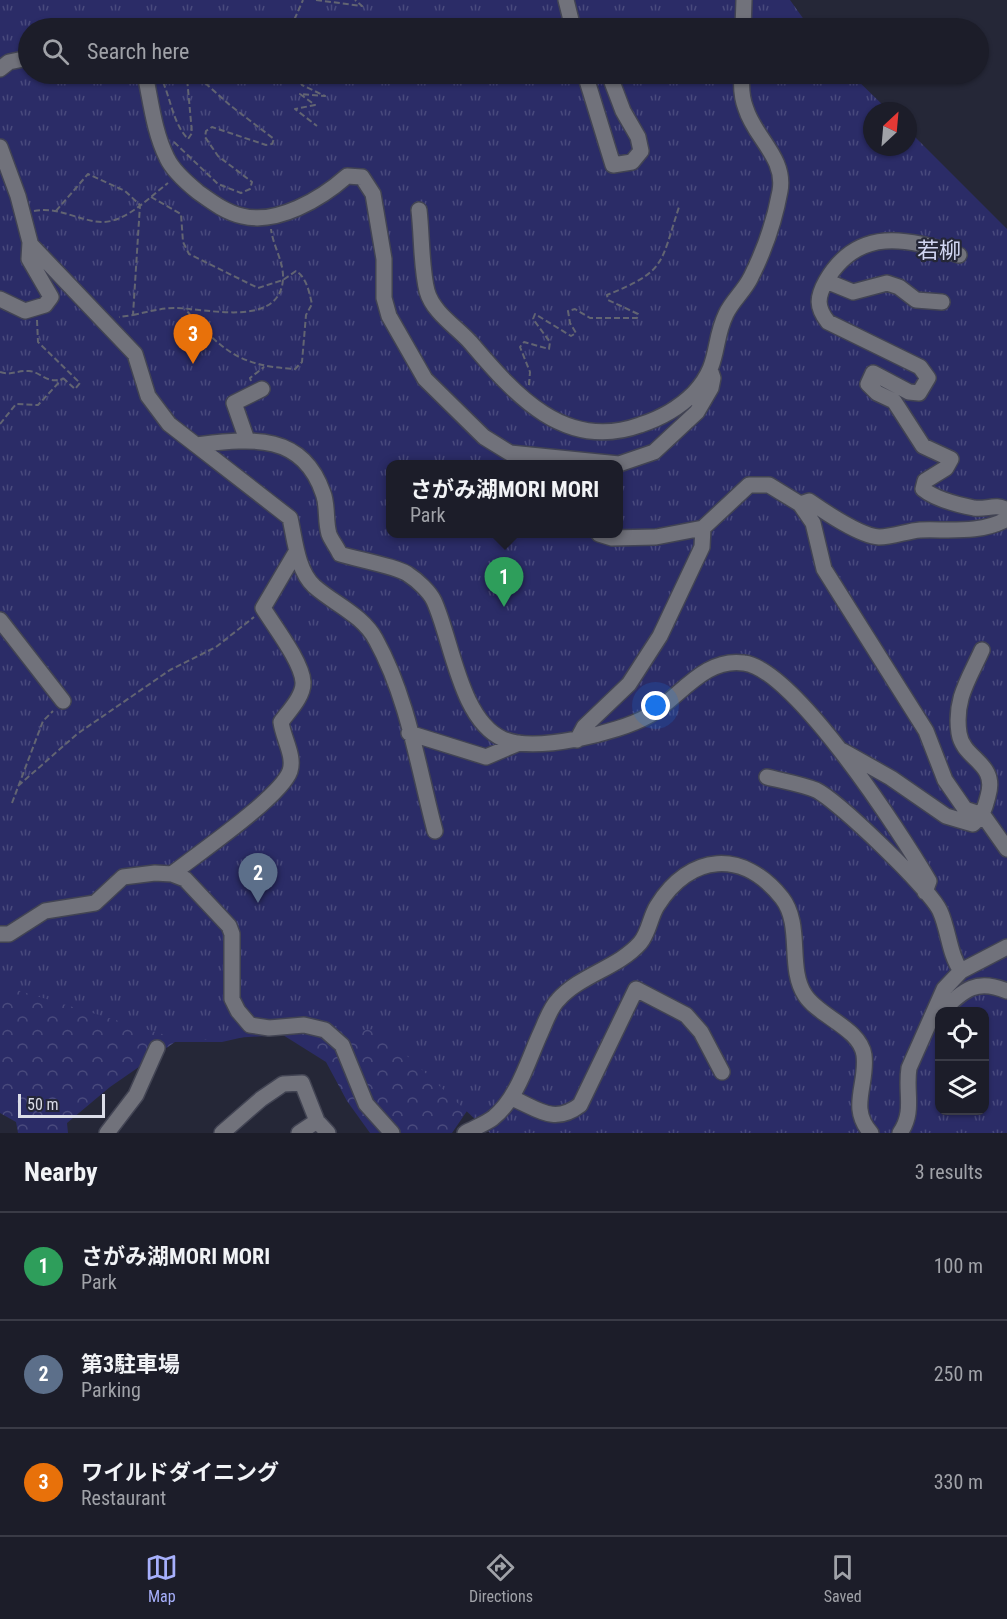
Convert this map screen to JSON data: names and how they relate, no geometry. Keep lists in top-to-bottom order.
{
  "districts": ["若柳"],
  "scale_bar": "50 m",
  "north": "top right",
  "page": {
    "search": "Search here",
    "pins": ["3", "1", "2"],
    "popup": ["さがみ湖MORI MORI", "Park"],
    "scale": "50 m",
    "heading": ["Nearby", "3 results"],
    "list": [
      {
        "mark": "1",
        "name": "さがみ湖MORI MORI",
        "note": "Park",
        "value": "100 m"
      },
      {
        "mark": "2",
        "name": "第3駐車場",
        "note": "Parking",
        "value": "250 m"
      },
      {
        "mark": "3",
        "name": "ワイルドダイニング",
        "note": "Restaurant",
        "value": "330 m"
      }
    ],
    "nav": ["Map", "Directions", "Saved"]
  }
}
